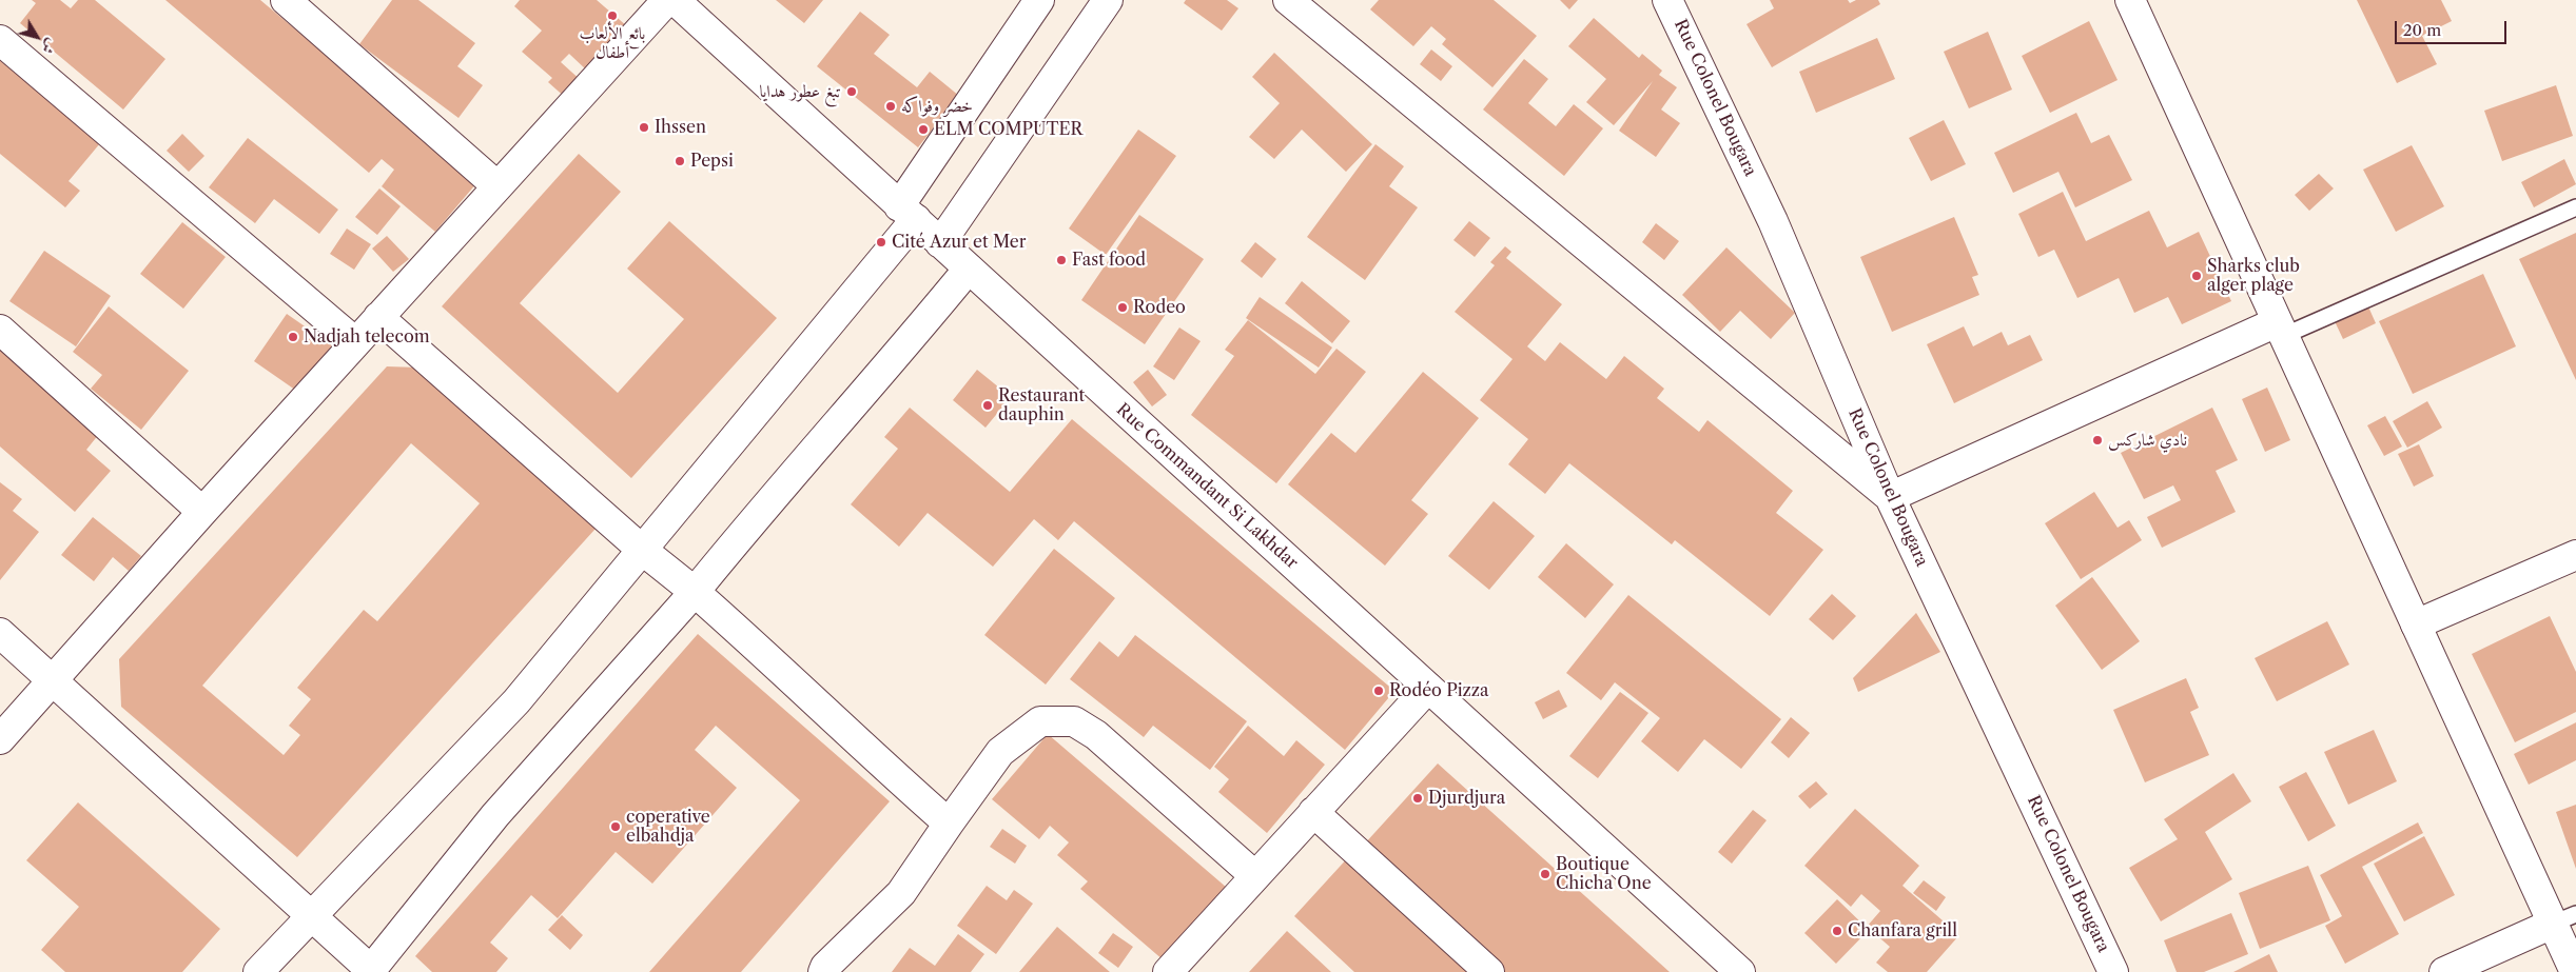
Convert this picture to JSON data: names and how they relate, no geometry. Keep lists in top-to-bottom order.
{
  "streets": {
    "street": ["Rue Colonel Bougara", "Rue Commandant Si Lakhdar"]
  },
  "places": [
    "بائع الألعاب أطفال",
    "تبغ عطور هدايا",
    "خضر وفواكه",
    "Ihssen",
    "ELM COMPUTER",
    "Pepsi",
    "Cité Azur et Mer",
    "Fast food",
    "Sharks club alger plage",
    "Rodeo",
    "Nadjah telecom",
    "Restaurant dauphin",
    "نادي شاركس",
    "Rodéo Pizza",
    "Djurdjura",
    "coperative elbahdja",
    "Boutique Chicha One",
    "Chanfara grill"
  ],
  "scale_bar": "20 m",
  "north": "bottom right"
}
